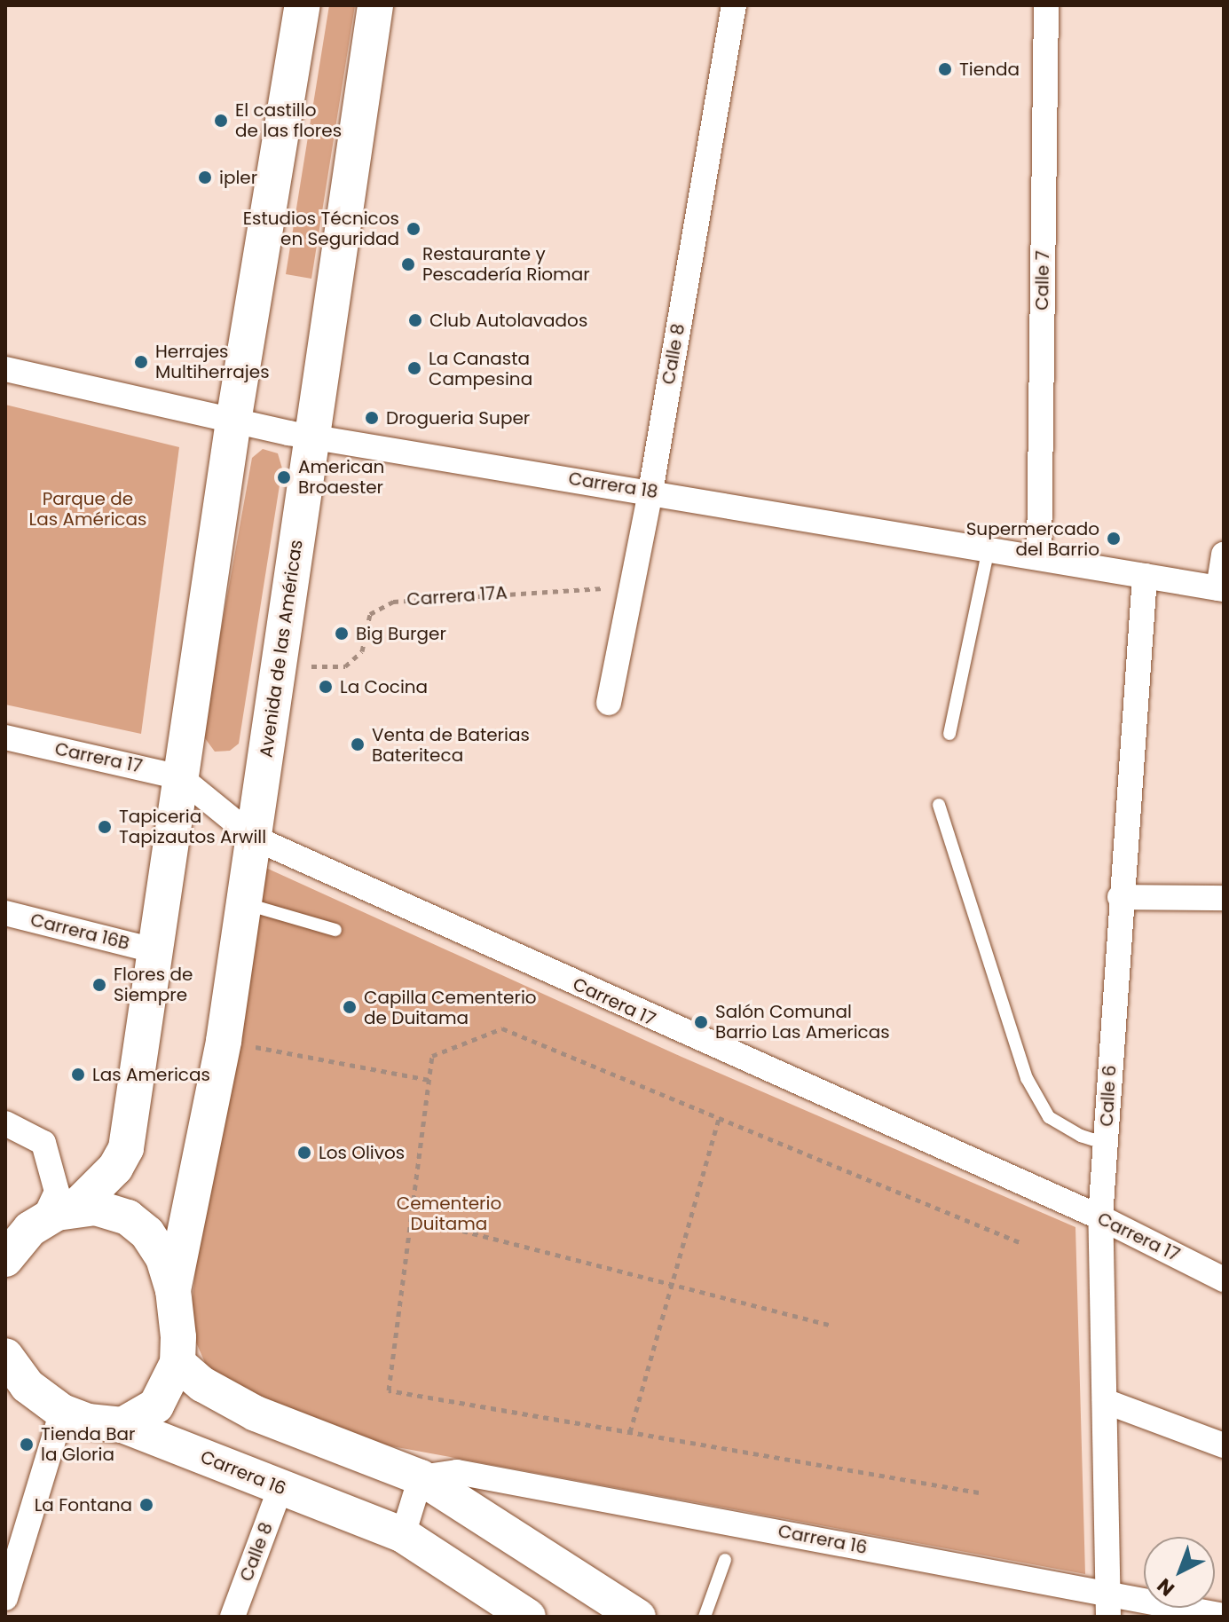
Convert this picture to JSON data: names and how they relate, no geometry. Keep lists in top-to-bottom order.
{
  "streets": {
    "main road": ["Avenida de las Américas", "Carrera 16"],
    "street": [
      "Calle 7",
      "Calle 8",
      "Carrera 18",
      "Carrera 17",
      "Carrera 16B",
      "Calle 6"
    ],
    "path": ["Carrera 17A"]
  },
  "crossings": [
    ["Calle 7", "Carrera 18"],
    ["Calle 8", "Carrera 18"],
    ["Calle 8", "Carrera 17A"],
    ["Calle 8", "Carrera 16"],
    ["Carrera 18", "Avenida de las Américas"],
    ["Carrera 18", "Calle 6"],
    ["Carrera 17A", "Avenida de las Américas"],
    ["Avenida de las Américas", "Carrera 17"],
    ["Carrera 17", "Calle 6"],
    ["Calle 6", "Carrera 16"]
  ],
  "parks": ["Parque de Las Américas", "Cementerio Duitama"],
  "places": [
    "Tienda",
    "El castillo de las flores",
    "ipler",
    "Estudios Técnicos en Seguridad",
    "Restaurante y Pescadería Riomar",
    "Club Autolavados",
    "Herrajes Multiherrajes",
    "La Canasta Campesina",
    "Drogueria Super",
    "American Broaester",
    "Supermercado del Barrio",
    "Big Burger",
    "La Cocina",
    "Venta de Baterias Bateriteca",
    "Tapiceria Tapizautos Arwill",
    "Flores de Siempre",
    "Capilla Cementerio de Duitama",
    "Salón Comunal Barrio Las Americas",
    "Las Americas",
    "Los Olivos",
    "Tienda Bar la Gloria",
    "La Fontana"
  ],
  "north": "bottom left"
}
